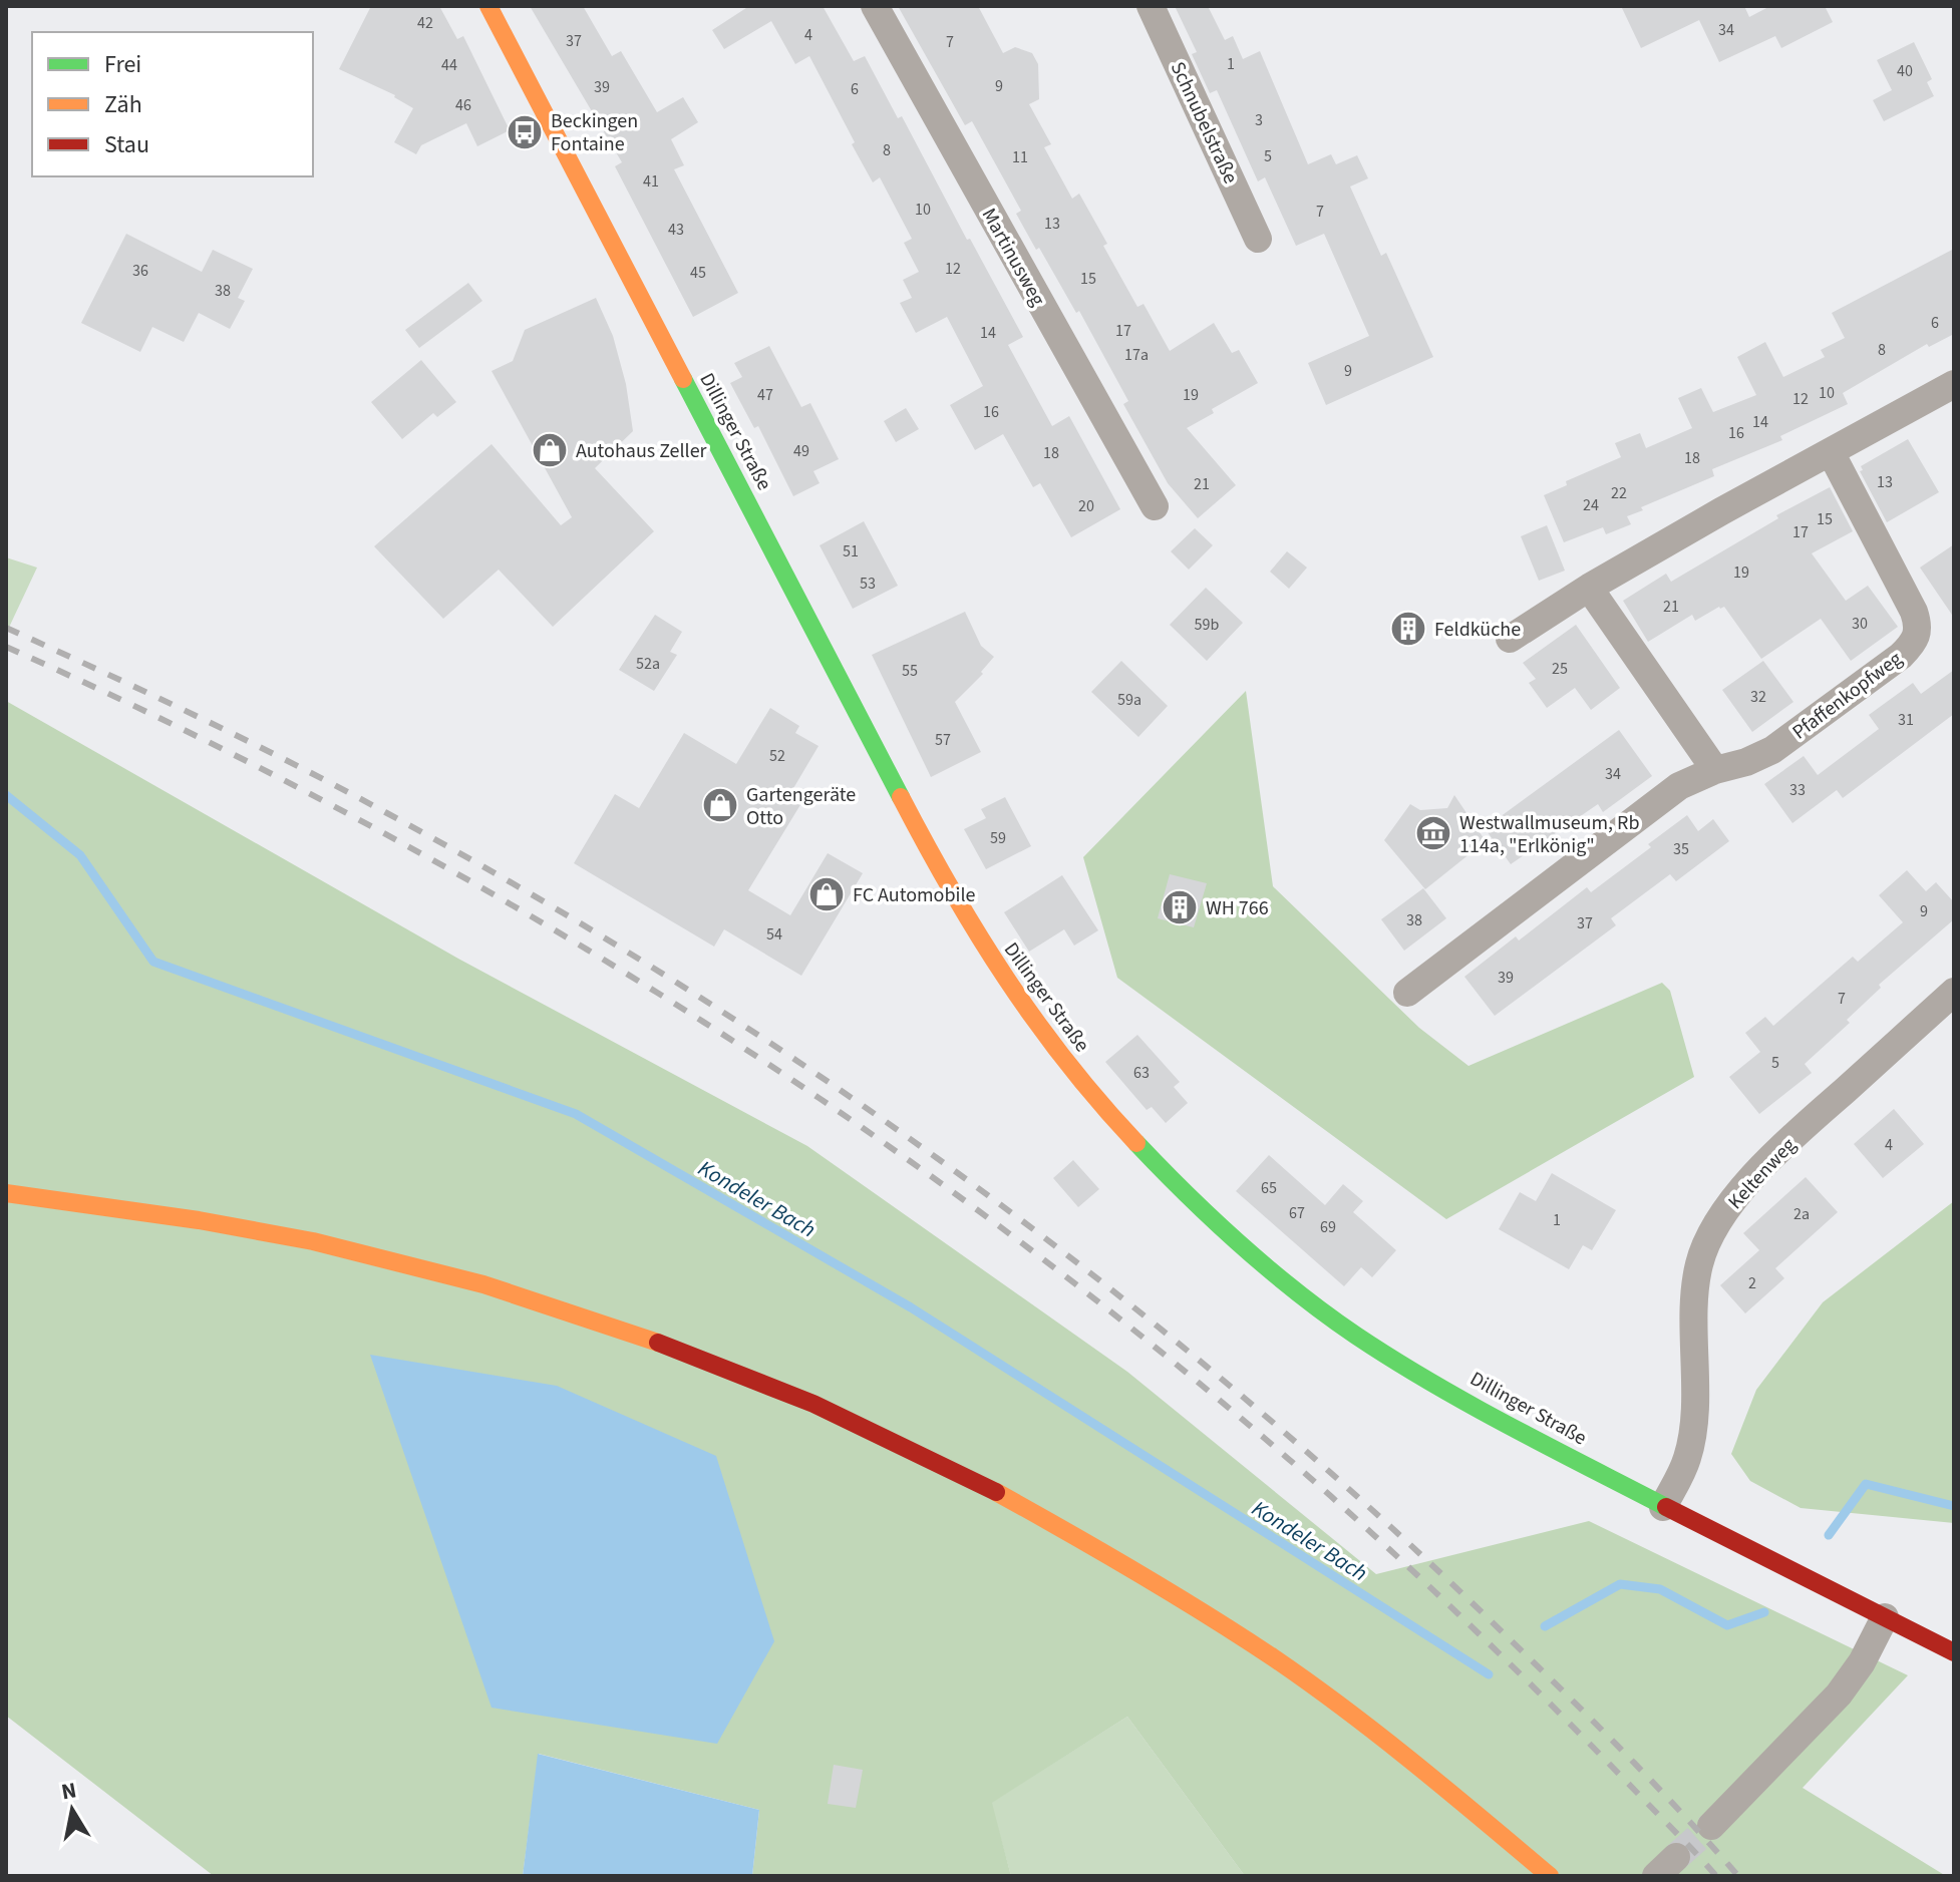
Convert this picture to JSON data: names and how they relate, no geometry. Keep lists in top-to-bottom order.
{
  "streets": {
    "street": [
      "Schnubelstraße",
      "Martinusweg",
      "Dillinger Straße",
      "Pfaffenkopfweg",
      "Keltenweg"
    ]
  },
  "crossings": [
    ["Dillinger Straße", "Keltenweg"]
  ],
  "water": ["Kondeler Bach"],
  "places": {
    "bus stop": ["Beckingen Fontaine"],
    "shop": ["Autohaus Zeller", "Gartengeräte Otto", "FC Automobile"],
    "building": ["Feldküche", "WH 766"],
    "museum": ["Westwallmuseum, Rb 114a, \"Erlkönig\""]
  },
  "house_numbers": [
    "42",
    "34",
    "4",
    "37",
    "7",
    "1",
    "44",
    "40",
    "9",
    "39",
    "6",
    "46",
    "3",
    "8",
    "5",
    "11",
    "41",
    "10",
    "7",
    "13",
    "43",
    "12",
    "36",
    "45",
    "15",
    "38",
    "6",
    "17",
    "14",
    "8",
    "17a",
    "9",
    "10",
    "47",
    "19",
    "12",
    "16",
    "14",
    "16",
    "49",
    "18",
    "18",
    "13",
    "21",
    "22",
    "24",
    "20",
    "15",
    "17",
    "51",
    "19",
    "53",
    "21",
    "30",
    "59b",
    "52a",
    "25",
    "55",
    "32",
    "59a",
    "31",
    "57",
    "52",
    "34",
    "33",
    "59",
    "35",
    "9",
    "38",
    "37",
    "54",
    "39",
    "7",
    "5",
    "63",
    "4",
    "65",
    "67",
    "2a",
    "1",
    "69",
    "2"
  ],
  "legend": ["Frei", "Zäh", "Stau"],
  "north": "top"
}
